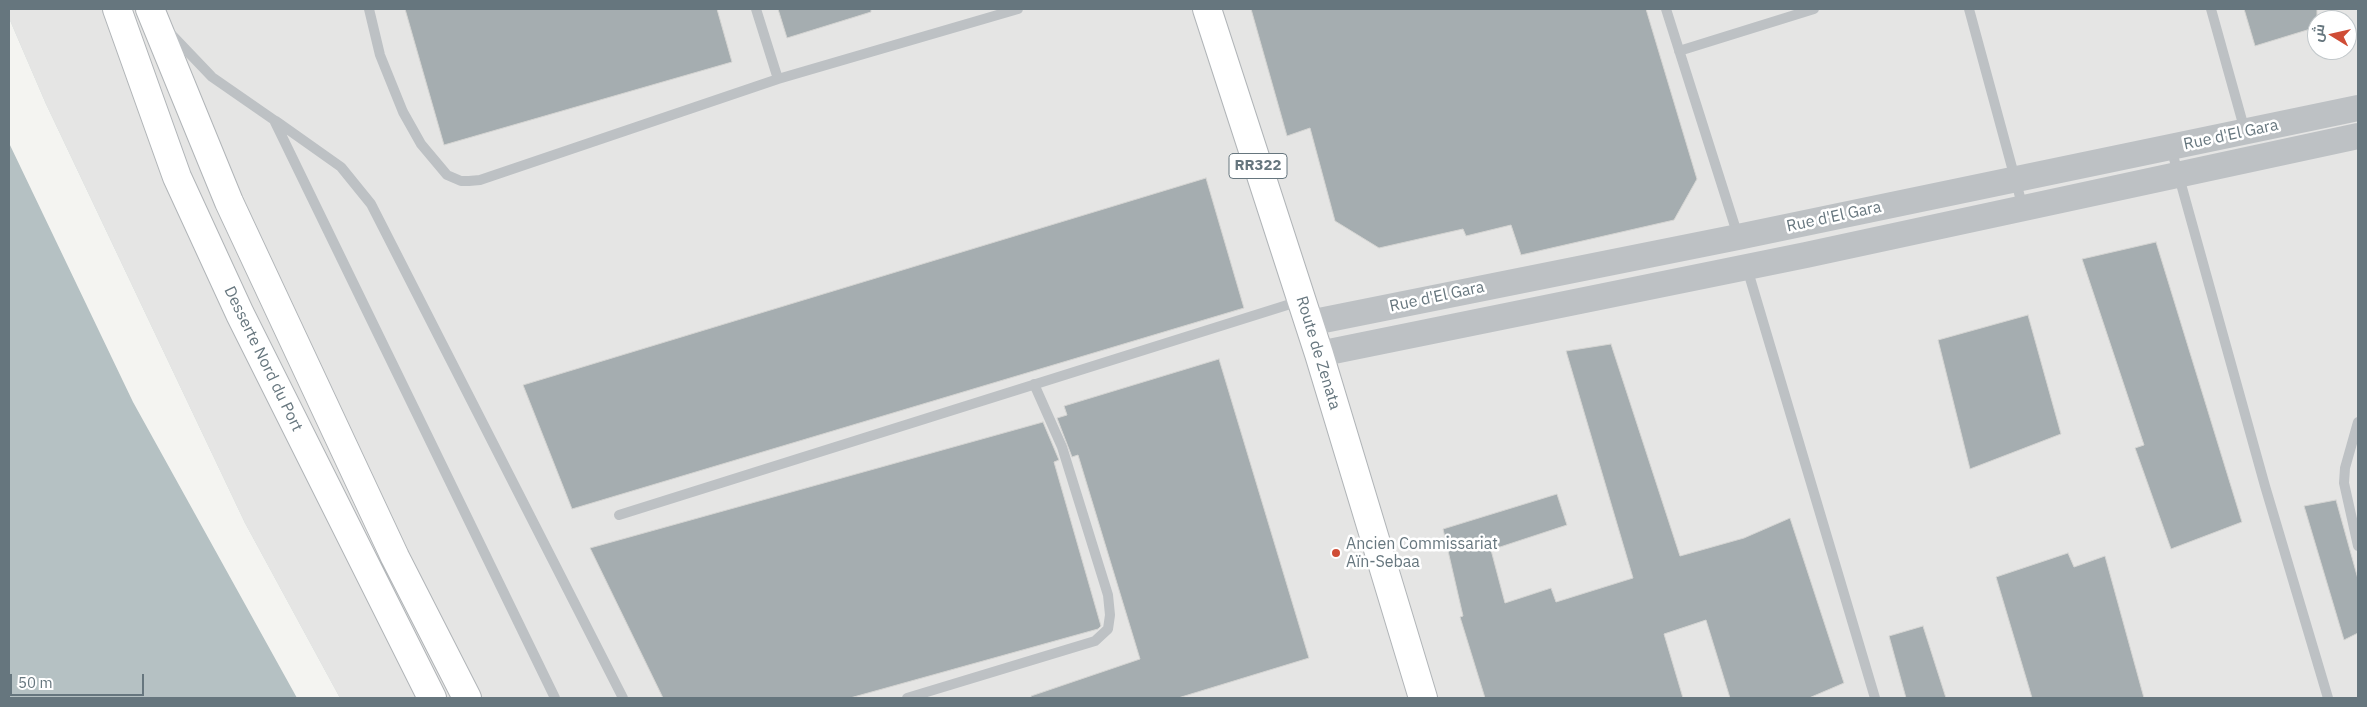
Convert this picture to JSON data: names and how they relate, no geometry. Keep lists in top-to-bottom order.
{
  "streets": {
    "main road": ["RR322", "Route de Zenata", "Desserte Nord du Port"],
    "street": ["Rue d'El Gara"]
  },
  "crossings": [
    ["Rue d'El Gara", "Route de Zenata"]
  ],
  "places": ["Ancien Commissariat Aïn-Sebaa"],
  "scale_bar": "50 m",
  "north": "left"
}
